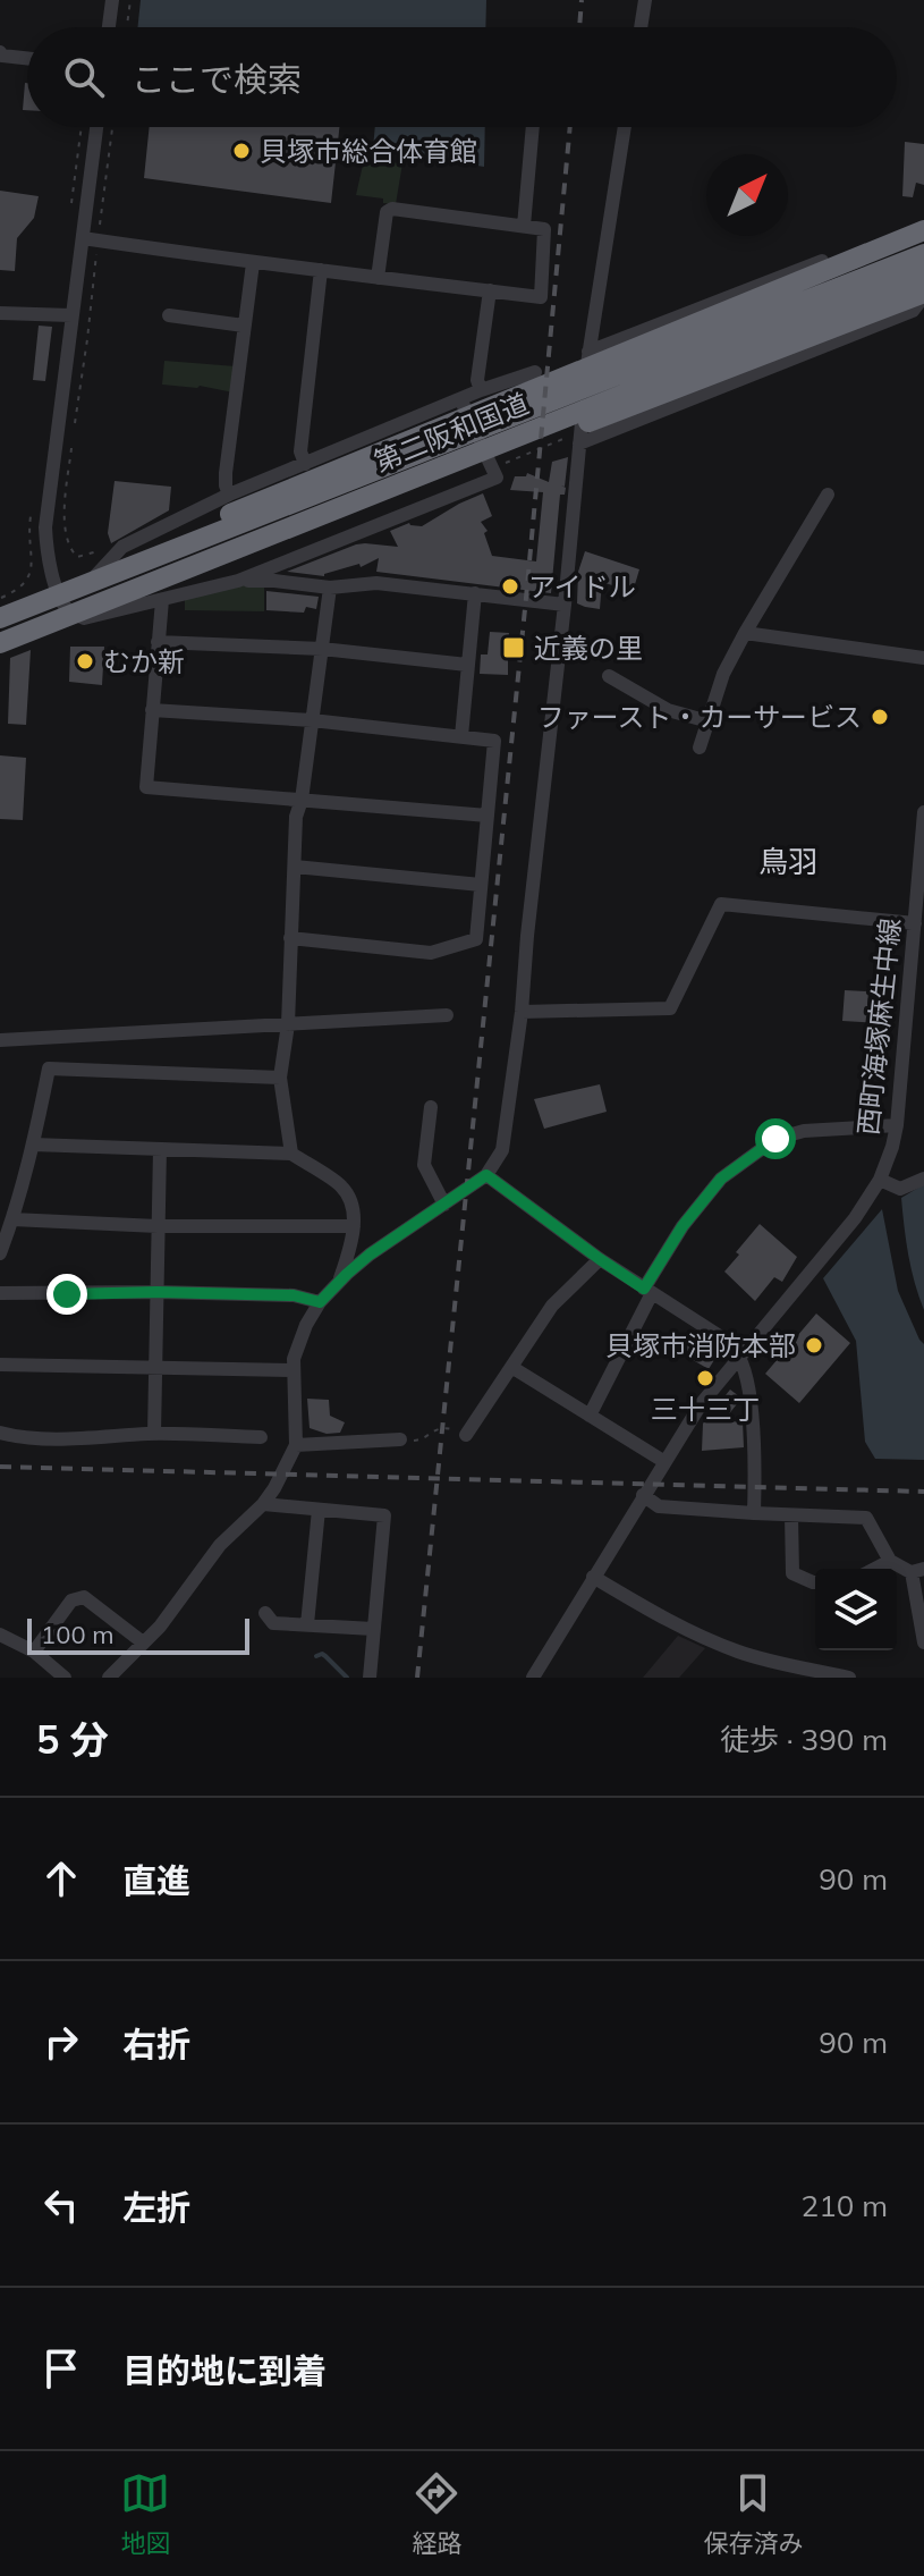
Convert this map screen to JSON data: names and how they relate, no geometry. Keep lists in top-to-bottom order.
{
  "streets": {
    "highway": ["第二阪和国道"],
    "street": ["西町海塚麻生中線"]
  },
  "districts": ["鳥羽"],
  "places": {
    "other": [
      "貝塚市総合体育館",
      "アイドル",
      "むか新",
      "ファースト・カーサービス",
      "貝塚市消防本部",
      "三十三丁"
    ],
    "transit": ["近義の里"]
  },
  "scale_bar": "100 m",
  "north": "top right",
  "page": {
    "search": "ここで検索",
    "scale": "100 m",
    "heading": ["5 分", "徒歩 · 390 m"],
    "list": [
      ["直進", "90 m"],
      ["右折", "90 m"],
      ["左折", "210 m"],
      "目的地に到着"
    ],
    "nav": ["地図", "経路", "保存済み"]
  }
}
